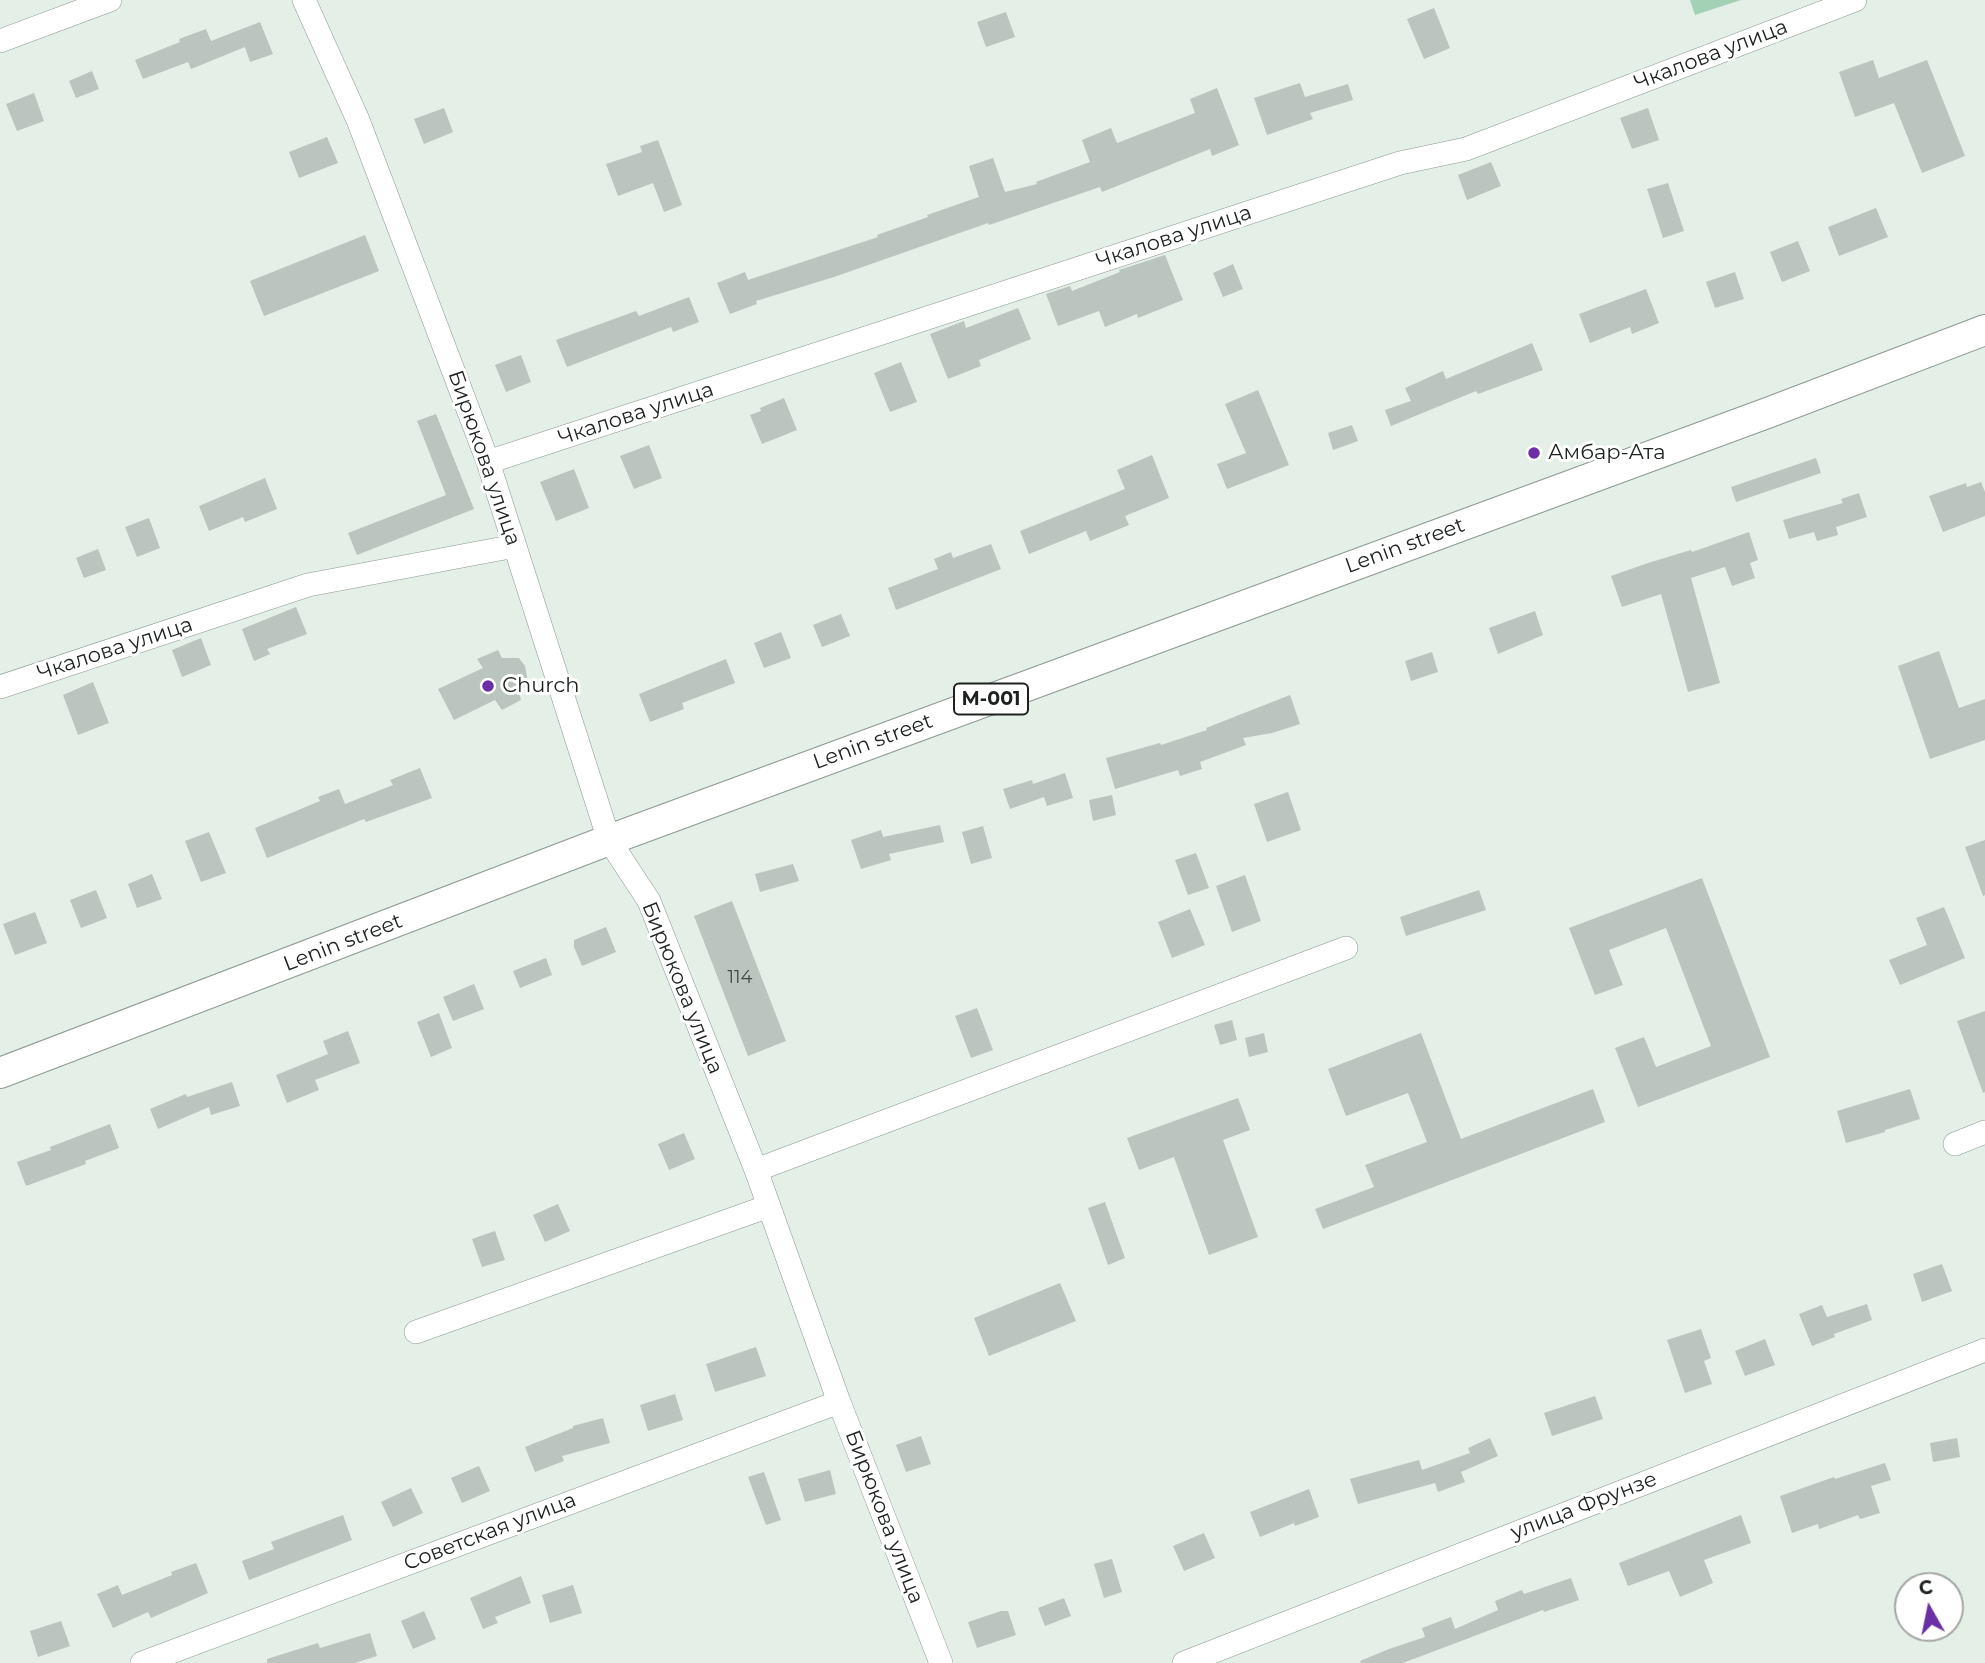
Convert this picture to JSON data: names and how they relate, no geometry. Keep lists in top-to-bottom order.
{
  "streets": {
    "main road": ["Lenin street", "М-001"],
    "street": [
      "Чкалова улица",
      "Бирюкова улица",
      "улица Фрунзе",
      "Советская улица"
    ]
  },
  "crossings": [
    ["Чкалова улица", "Бирюкова улица"],
    ["Бирюкова улица", "Lenin street"],
    ["Бирюкова улица", "Советская улица"]
  ],
  "places": ["Амбар-Ата", "Сhurch"],
  "house_numbers": ["114"],
  "north": "top"
}
